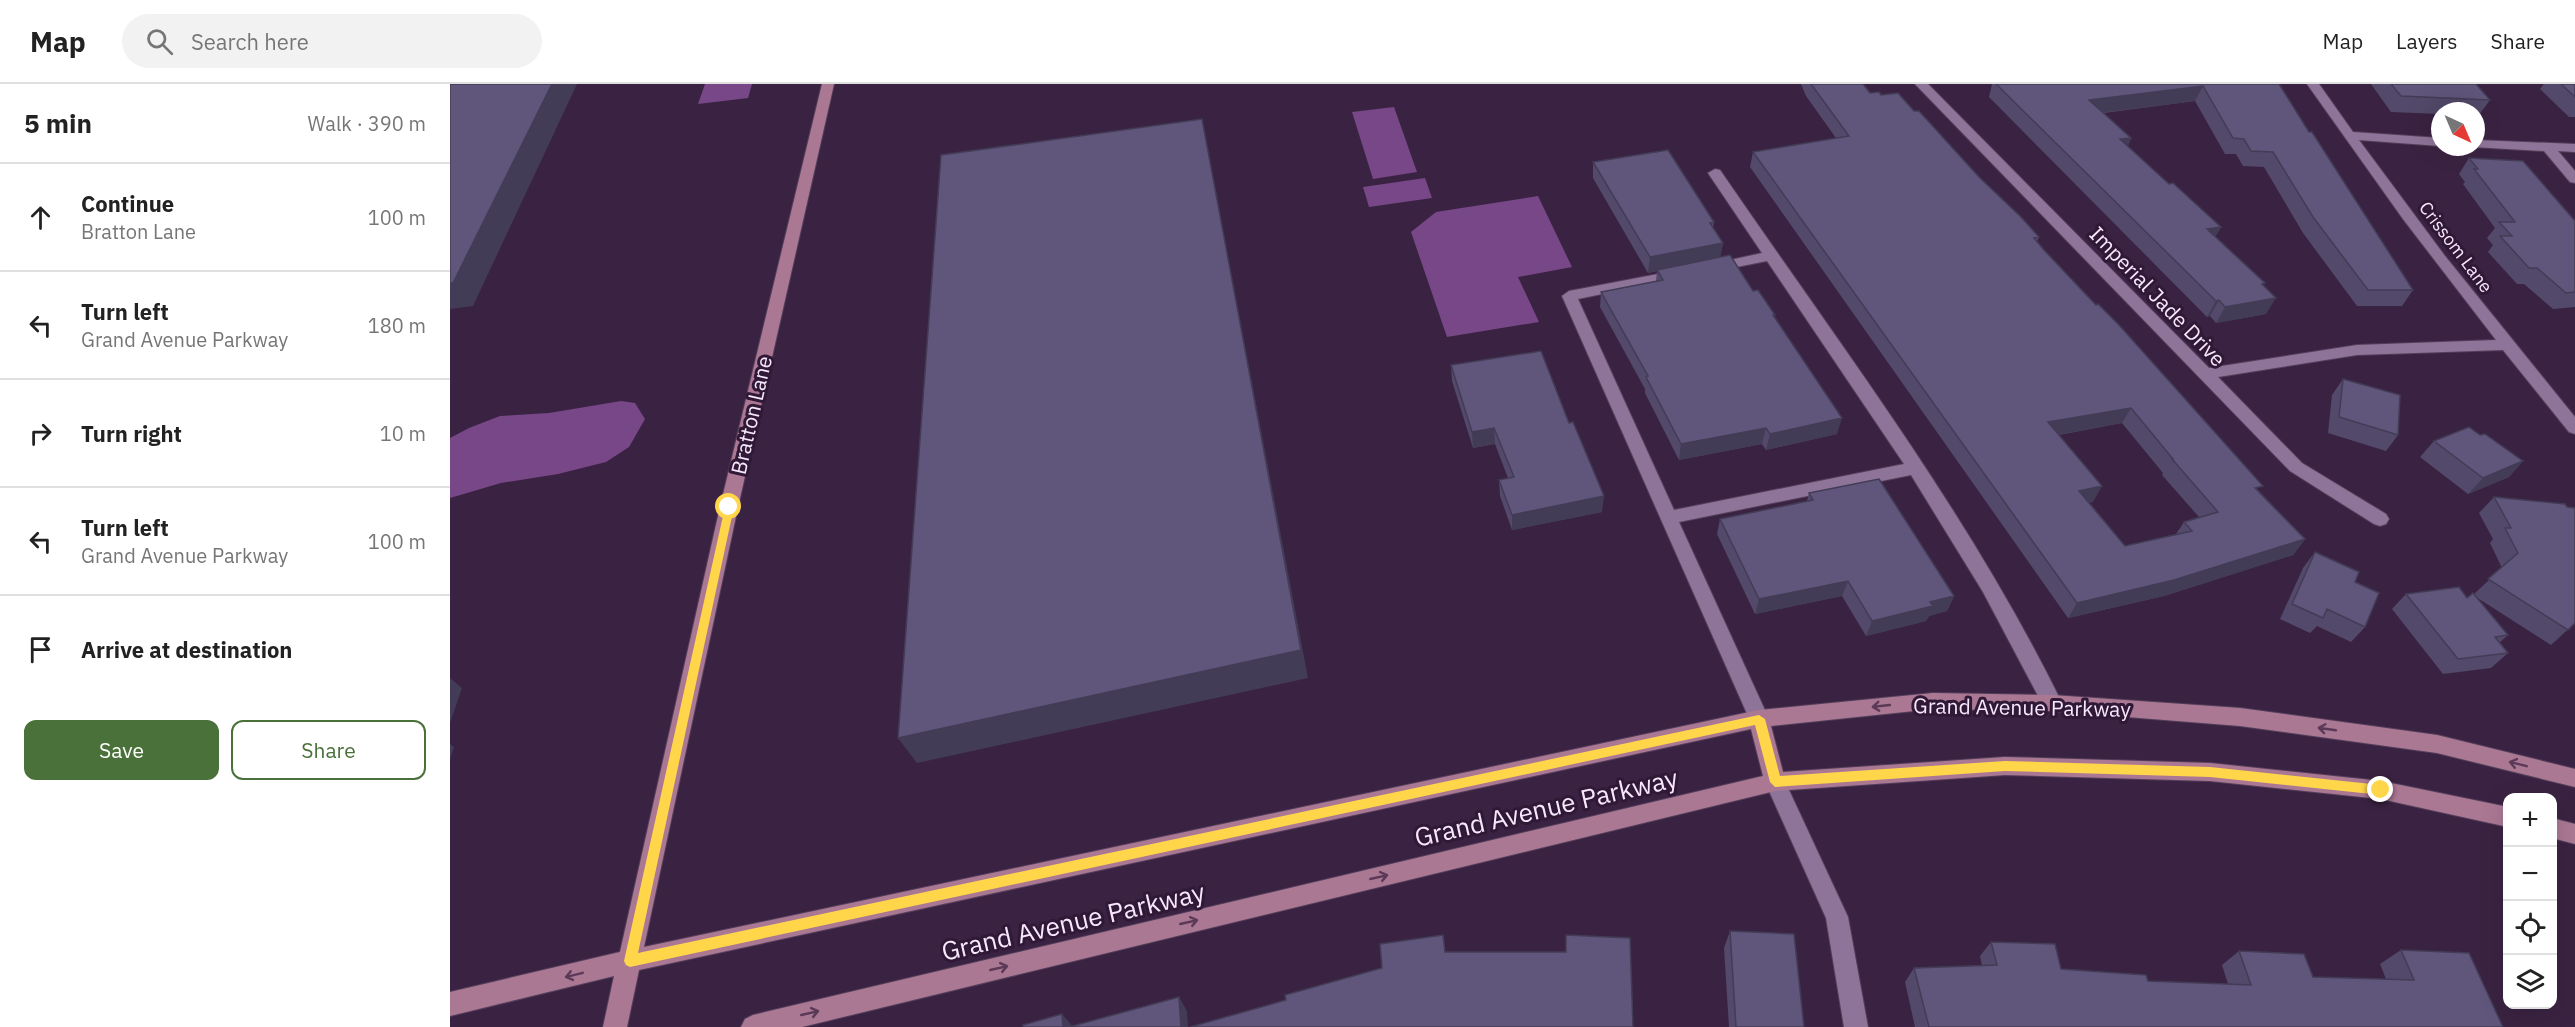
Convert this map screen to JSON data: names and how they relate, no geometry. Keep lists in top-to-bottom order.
{
  "streets": {
    "street": [
      "Crissom Lane",
      "Imperial Jade Drive",
      "Bratton Lane",
      "Grand Avenue Parkway"
    ]
  },
  "crossings": [
    ["Bratton Lane", "Grand Avenue Parkway"]
  ],
  "north": "bottom right",
  "page": {
    "header": "Map",
    "search": "Search here",
    "nav": ["Map", "Layers", "Share"],
    "heading": ["5 min", "Walk · 390 m"],
    "list": [
      ["Continue", "Bratton Lane", "100 m"],
      ["Turn left", "Grand Avenue Parkway", "180 m"],
      ["Turn right", "10 m"],
      ["Turn left", "Grand Avenue Parkway", "100 m"],
      "Arrive at destination"
    ],
    "buttons": ["Save", "Share"],
    "map_buttons": ["+", "−"]
  }
}
